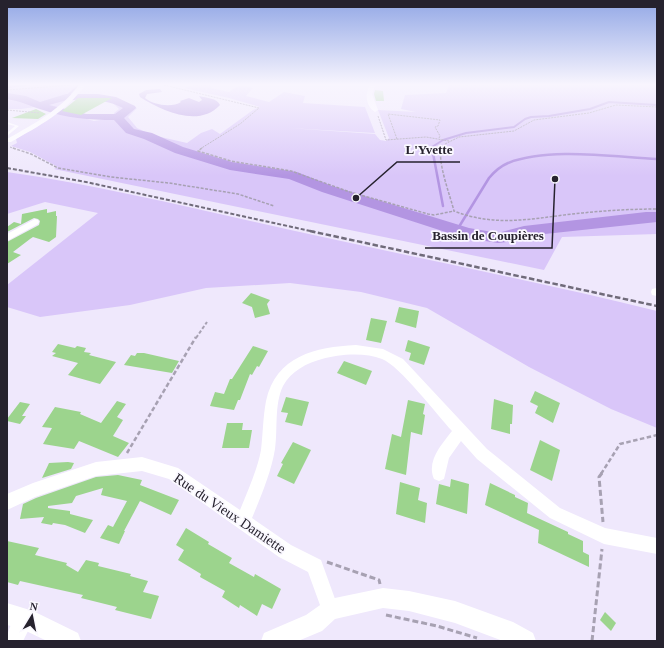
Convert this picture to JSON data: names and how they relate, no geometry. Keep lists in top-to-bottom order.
{
  "streets": {
    "street": ["Rue du Vieux Damiette"]
  },
  "places": ["Bassin de Coupières", "L'Yvette"],
  "north": "top"
}
